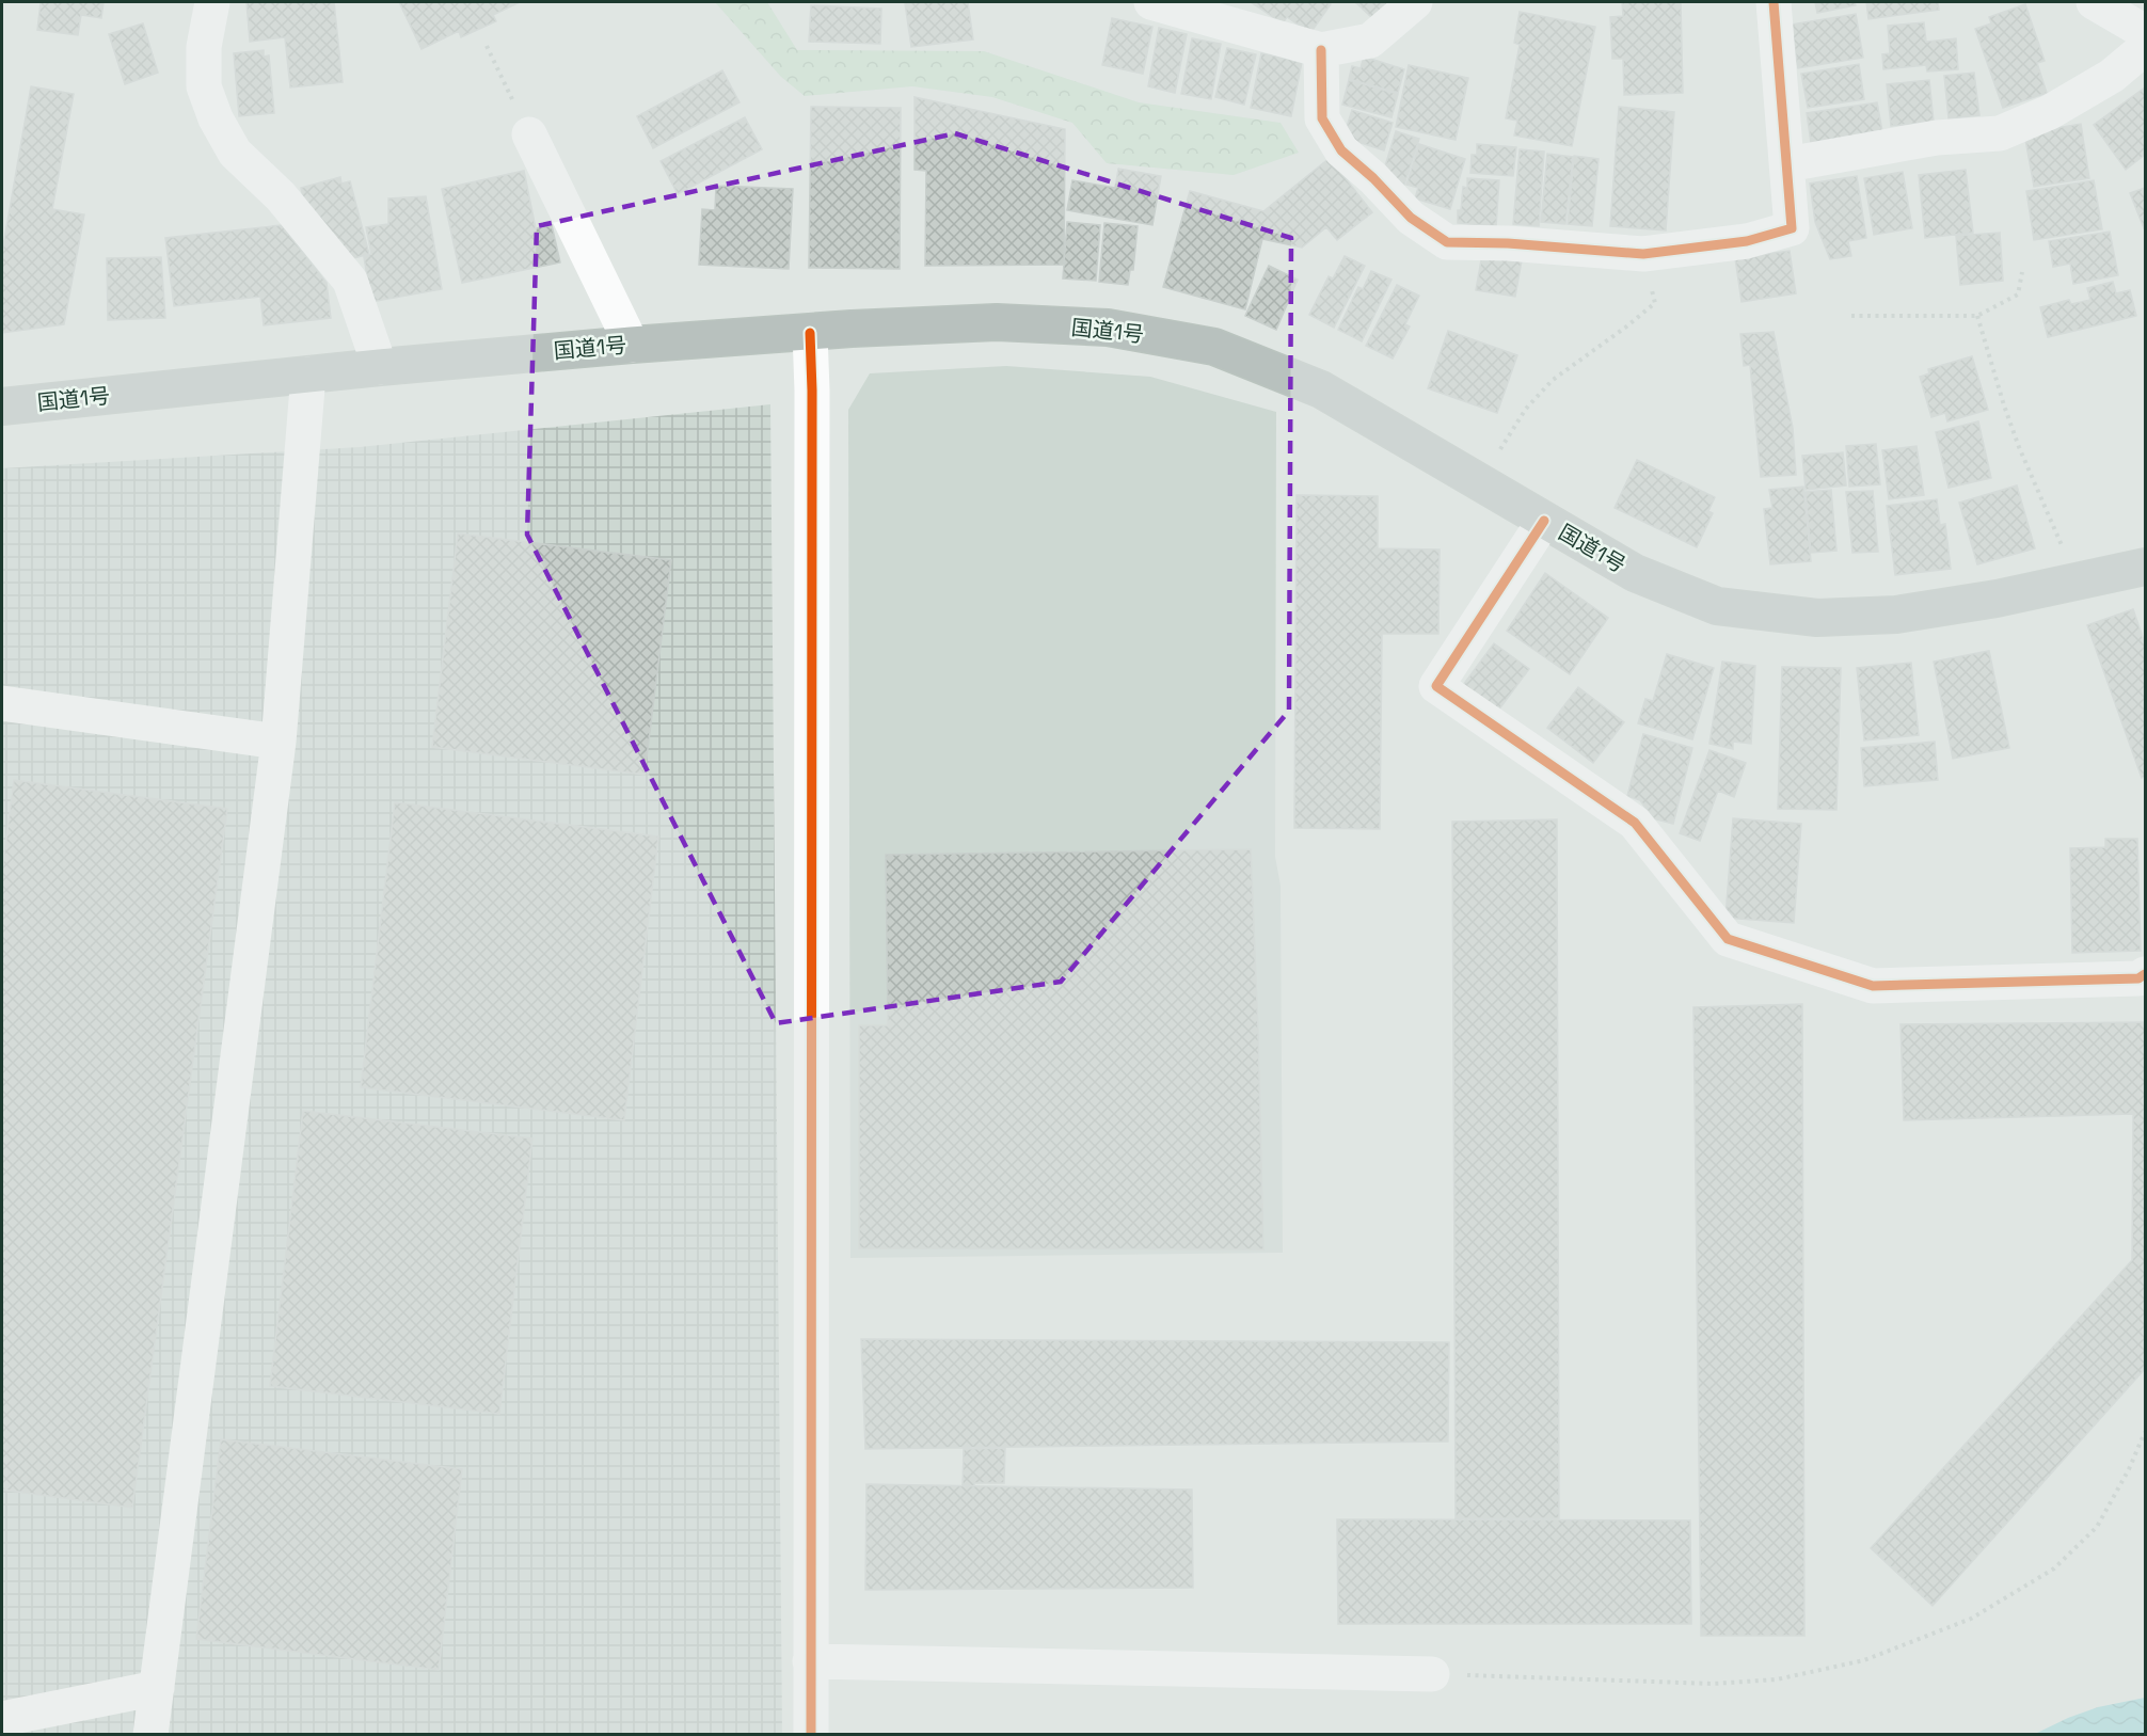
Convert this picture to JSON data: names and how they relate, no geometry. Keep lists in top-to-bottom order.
{
  "streets": {
    "highway": ["国道1号"]
  }
}
